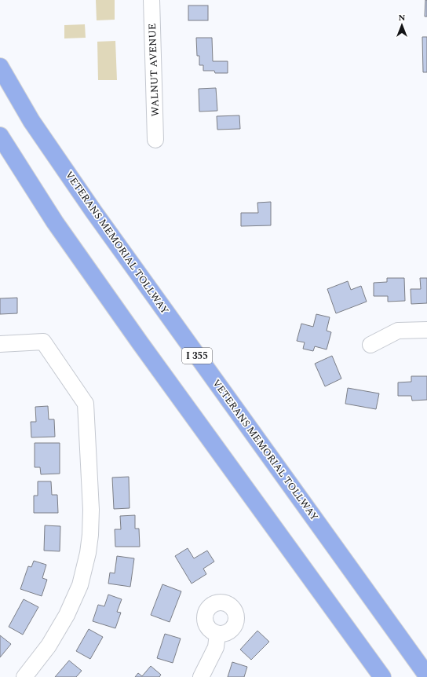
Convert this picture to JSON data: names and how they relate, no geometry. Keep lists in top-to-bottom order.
{
  "streets": {
    "highway": ["VETERANS MEMORIAL TOLLWAY", "I 355"],
    "street": ["WALNUT AVENUE"]
  },
  "north": "top"
}
